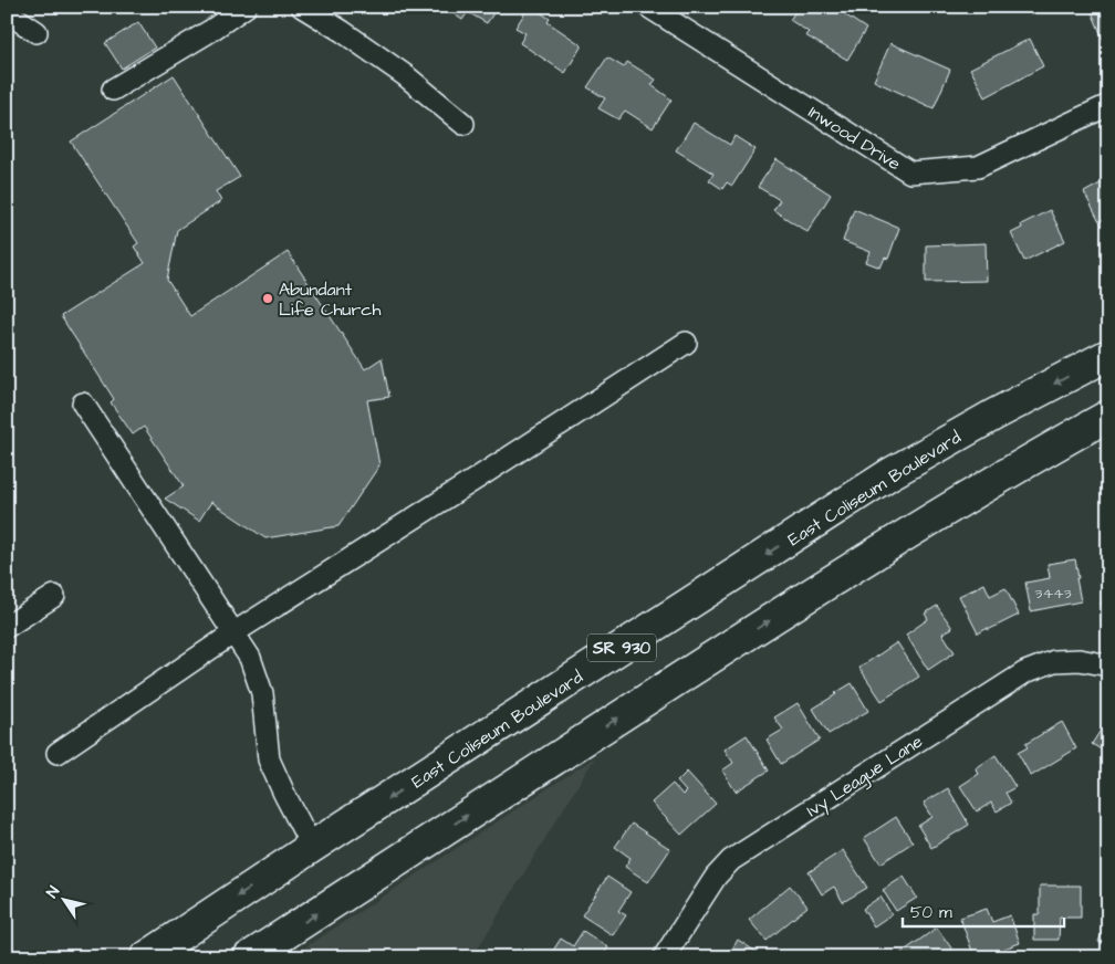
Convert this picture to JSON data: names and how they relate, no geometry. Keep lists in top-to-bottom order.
{
  "streets": {
    "highway": ["East Coliseum Boulevard", "SR 930"],
    "street": ["Inwood Drive", "Ivy League Lane"]
  },
  "places": ["Abundant Life Church"],
  "house_numbers": ["3443"],
  "scale_bar": "50 m",
  "north": "top left"
}
